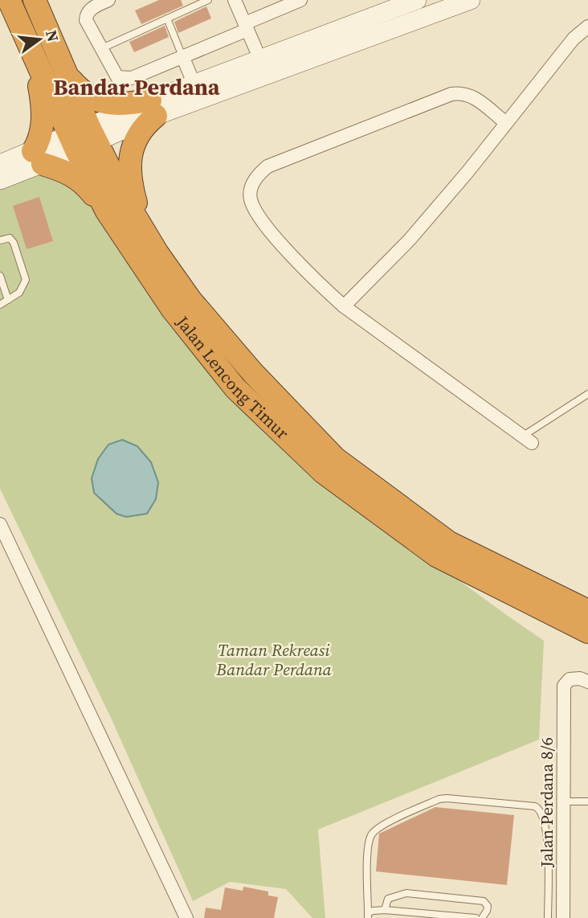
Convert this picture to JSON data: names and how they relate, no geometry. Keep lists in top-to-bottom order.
{
  "streets": {
    "highway": ["Jalan Lencong Timur"],
    "street": ["Jalan Perdana 8/6"]
  },
  "districts": ["Bandar Perdana"],
  "parks": ["Taman Rekreasi Bandar Perdana"],
  "north": "right"
}
